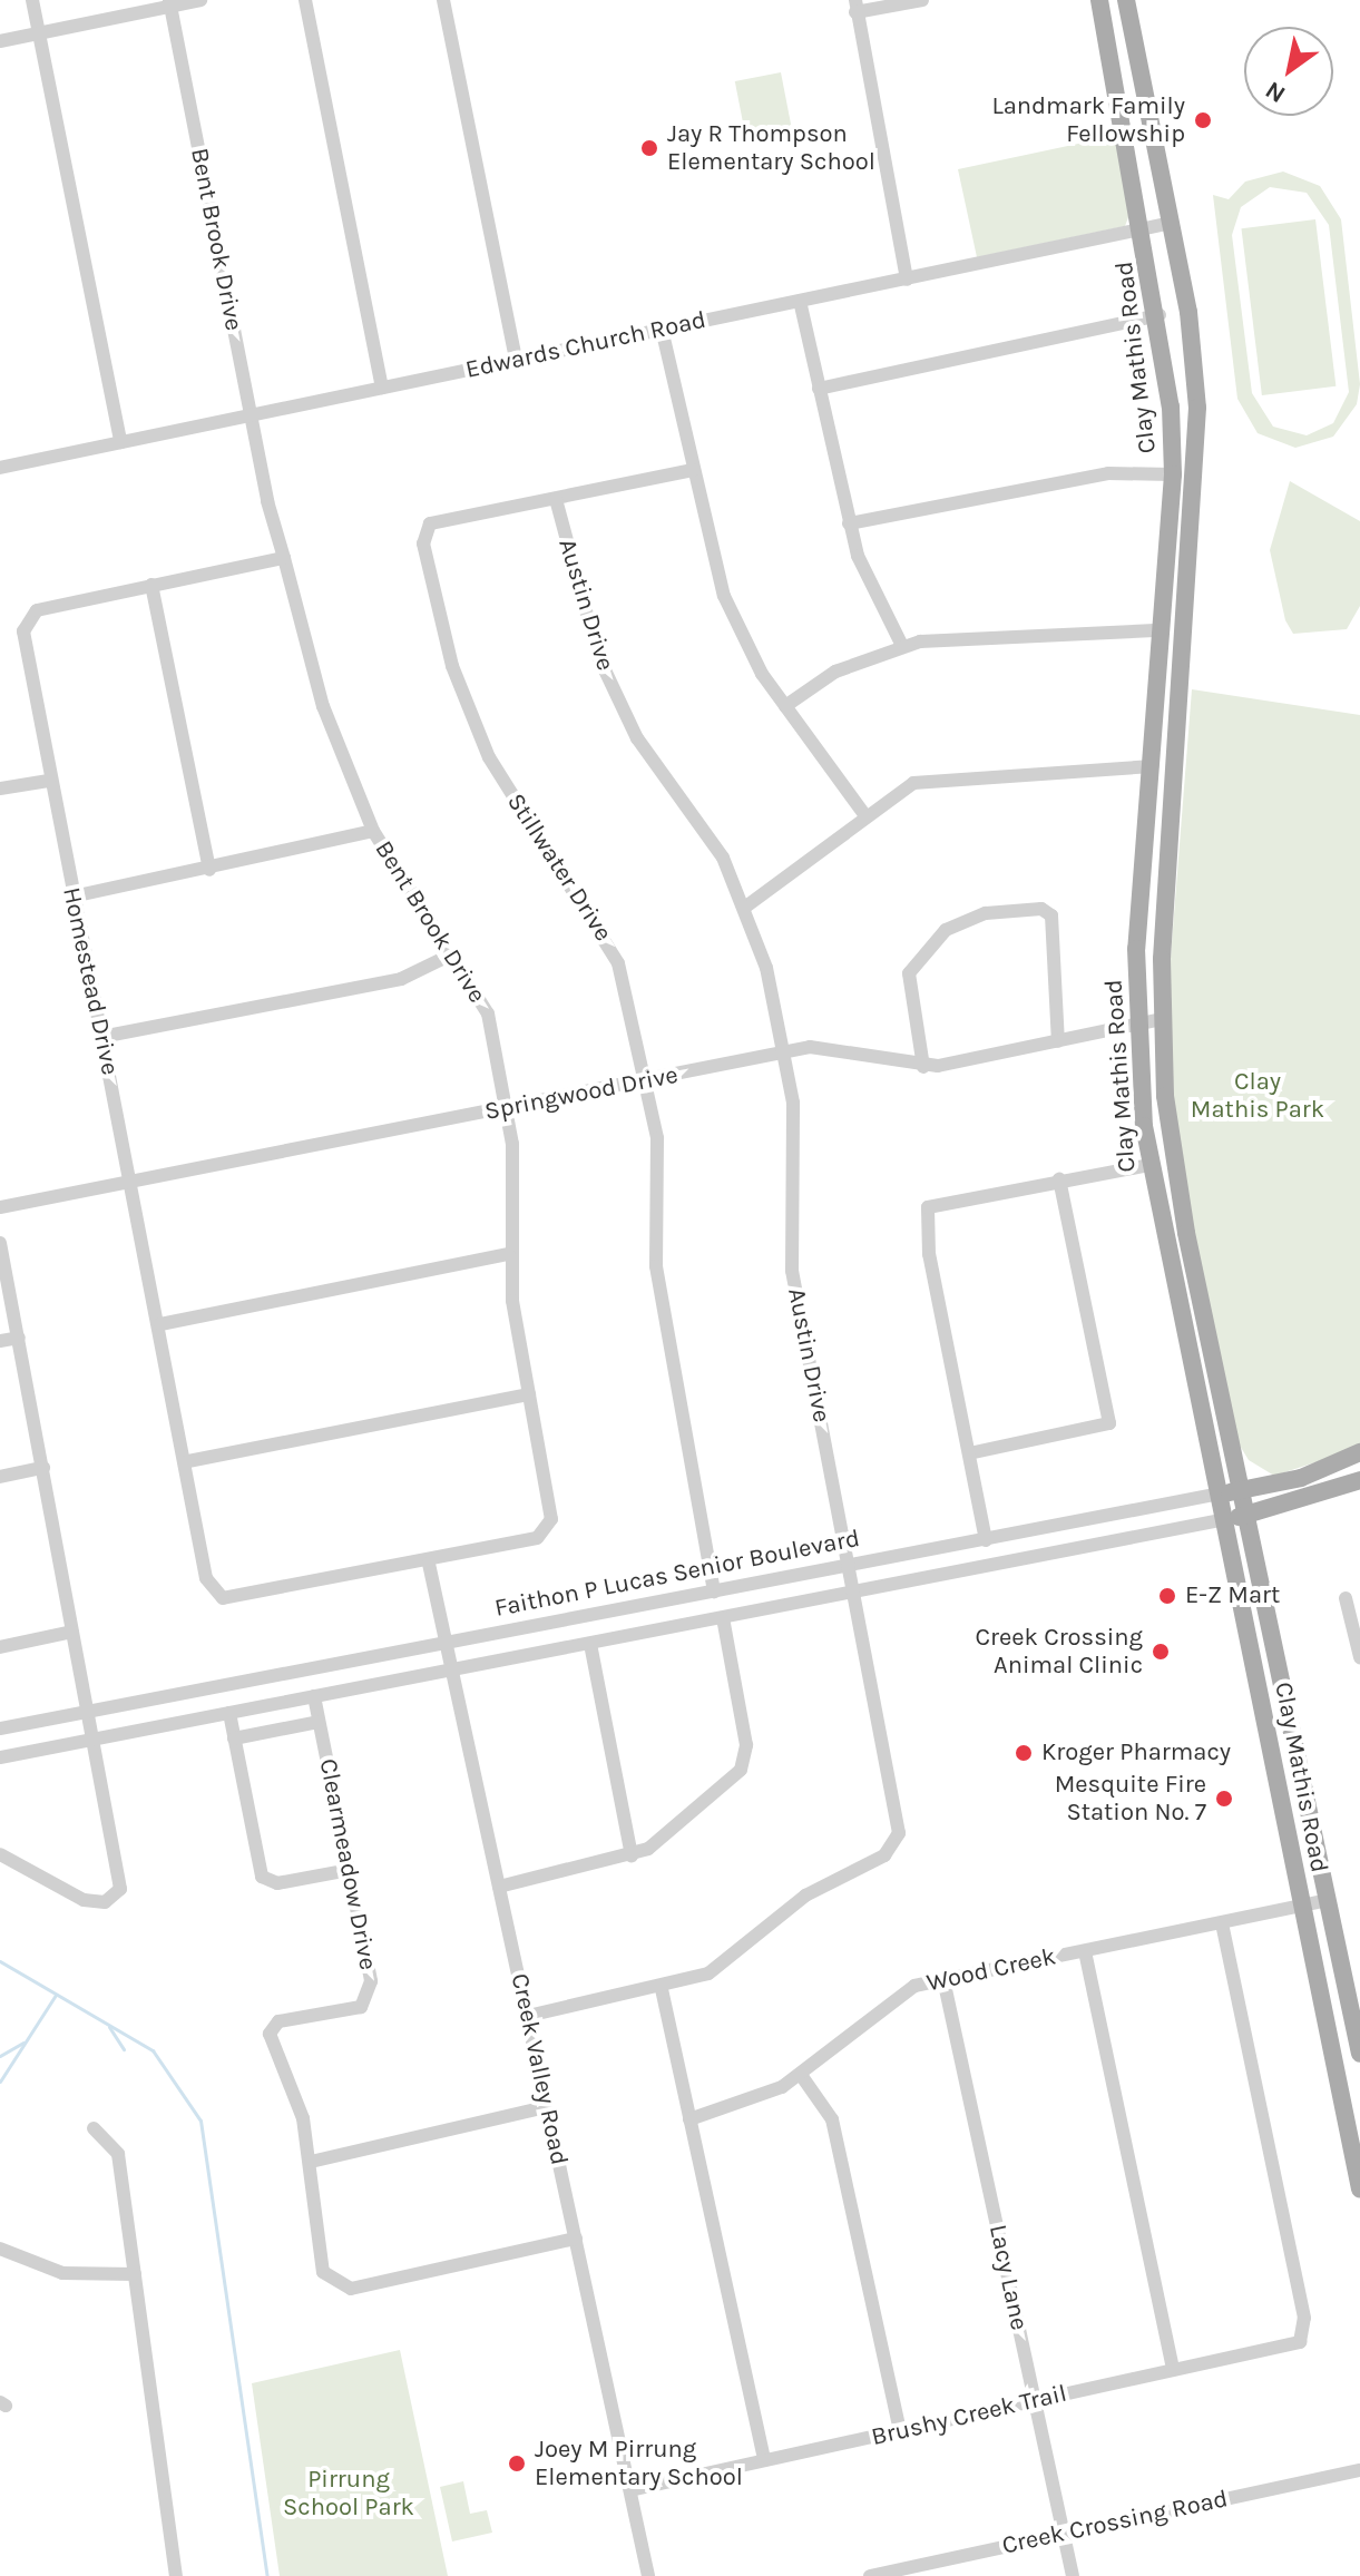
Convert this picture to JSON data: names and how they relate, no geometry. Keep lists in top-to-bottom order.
{
  "streets": {
    "main road": ["Clay Mathis Road", "Faithon P Lucas Senior Boulevard"],
    "street": [
      "Bent Brook Drive",
      "Edwards Church Road",
      "Austin Drive",
      "Stillwater Drive",
      "Homestead Drive",
      "Springwood Drive",
      "Clearmeadow Drive",
      "Wood Creek",
      "Creek Valley Road",
      "Lacy Lane",
      "Brushy Creek Trail",
      "Creek Crossing Road"
    ]
  },
  "crossings": [
    ["Bent Brook Drive", "Edwards Church Road"],
    ["Bent Brook Drive", "Homestead Drive"],
    ["Bent Brook Drive", "Springwood Drive"],
    ["Bent Brook Drive", "Creek Valley Road"],
    ["Edwards Church Road", "Clay Mathis Road"],
    ["Clay Mathis Road", "Springwood Drive"],
    ["Clay Mathis Road", "Faithon P Lucas Senior Boulevard"],
    ["Clay Mathis Road", "Wood Creek"],
    ["Austin Drive", "Stillwater Drive"],
    ["Austin Drive", "Springwood Drive"],
    ["Austin Drive", "Faithon P Lucas Senior Boulevard"],
    ["Austin Drive", "Creek Valley Road"],
    ["Stillwater Drive", "Springwood Drive"],
    ["Stillwater Drive", "Faithon P Lucas Senior Boulevard"],
    ["Homestead Drive", "Springwood Drive"],
    ["Faithon P Lucas Senior Boulevard", "Clearmeadow Drive"],
    ["Faithon P Lucas Senior Boulevard", "Creek Valley Road"],
    ["Clearmeadow Drive", "Creek Valley Road"],
    ["Wood Creek", "Lacy Lane"],
    ["Wood Creek", "Brushy Creek Trail"],
    ["Creek Valley Road", "Brushy Creek Trail"],
    ["Lacy Lane", "Brushy Creek Trail"],
    ["Lacy Lane", "Creek Crossing Road"]
  ],
  "parks": ["Clay Mathis Park", "Pirrung School Park"],
  "places": [
    "Landmark Family Fellowship",
    "Jay R Thompson Elementary School",
    "E-Z Mart",
    "Creek Crossing Animal Clinic",
    "Kroger Pharmacy",
    "Mesquite Fire Station No. 7",
    "Joey M Pirrung Elementary School"
  ],
  "north": "bottom left"
}
